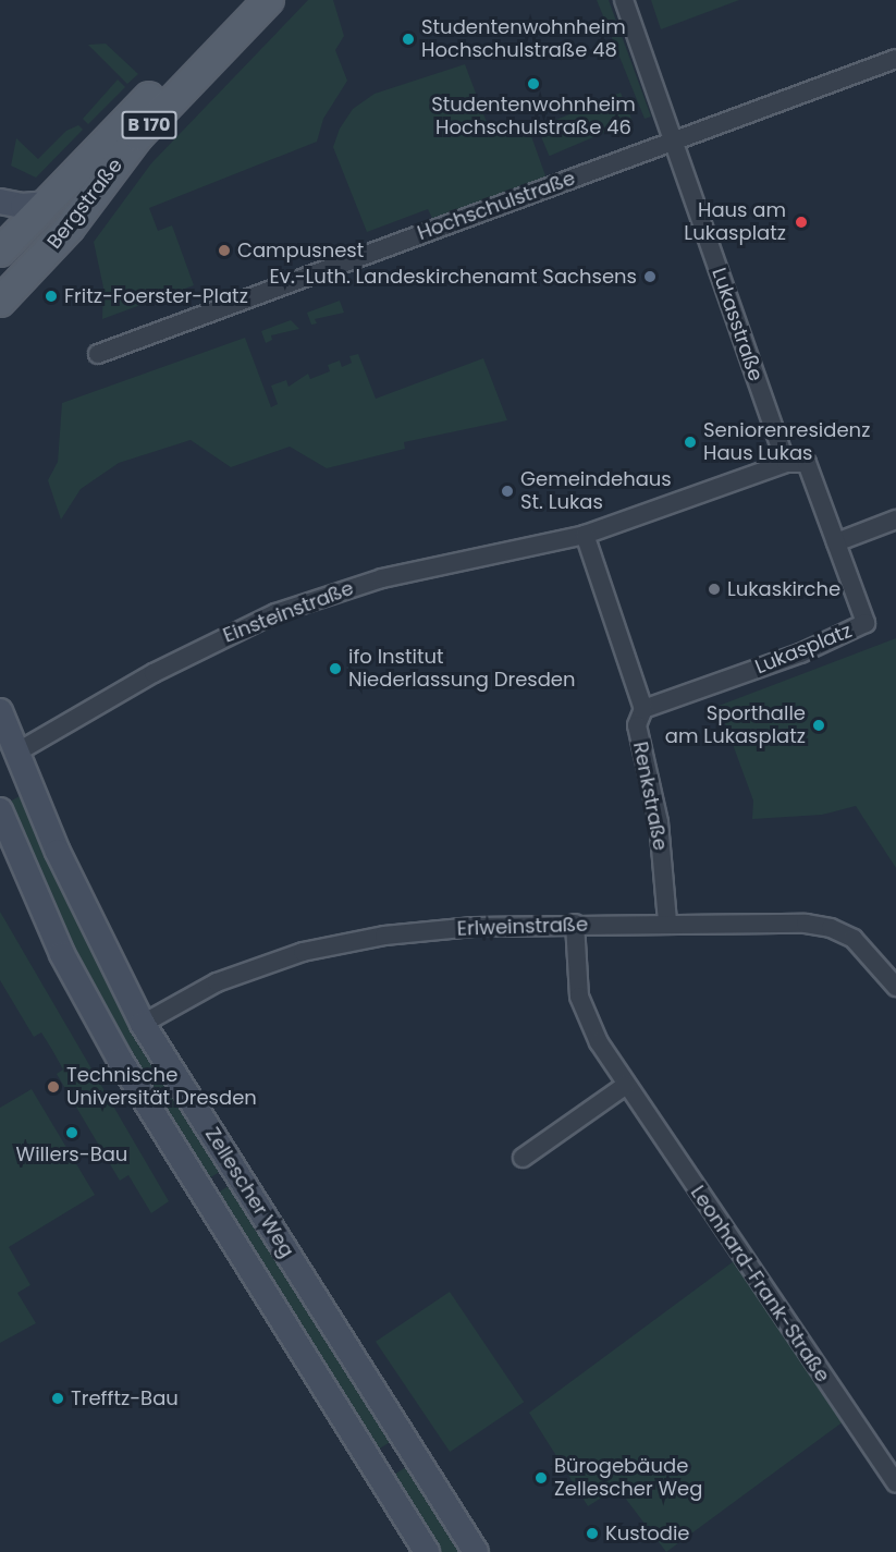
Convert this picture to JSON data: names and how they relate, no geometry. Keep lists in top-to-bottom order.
{
  "streets": {
    "main road": ["B 170", "Bergstraße", "Zellescher Weg"],
    "street": [
      "Hochschulstraße",
      "Lukasstraße",
      "Einsteinstraße",
      "Lukasplatz",
      "Renkstraße",
      "Erlweinstraße",
      "Leonhard-Frank-Straße"
    ]
  },
  "crossings": [
    ["Hochschulstraße", "Lukasstraße"],
    ["Lukasstraße", "Lukasplatz"],
    ["Einsteinstraße", "Zellescher Weg"],
    ["Lukasplatz", "Renkstraße"],
    ["Renkstraße", "Erlweinstraße"],
    ["Erlweinstraße", "Zellescher Weg"],
    ["Erlweinstraße", "Leonhard-Frank-Straße"]
  ],
  "places": [
    "Studentenwohnheim Hochschulstraße 48",
    "Studentenwohnheim Hochschulstraße 46",
    "Haus am Lukasplatz",
    "Campusnest",
    "Ev.-Luth. Landeskirchenamt Sachsens",
    "Fritz-Foerster-Platz",
    "Seniorenresidenz Haus Lukas",
    "Gemeindehaus St. Lukas",
    "Lukaskirche",
    "ifo Institut Niederlassung Dresden",
    "Sporthalle am Lukasplatz",
    "Technische Universität Dresden",
    "Willers-Bau",
    "Trefftz-Bau",
    "Bürogebäude Zellescher Weg",
    "Kustodie"
  ]
}
